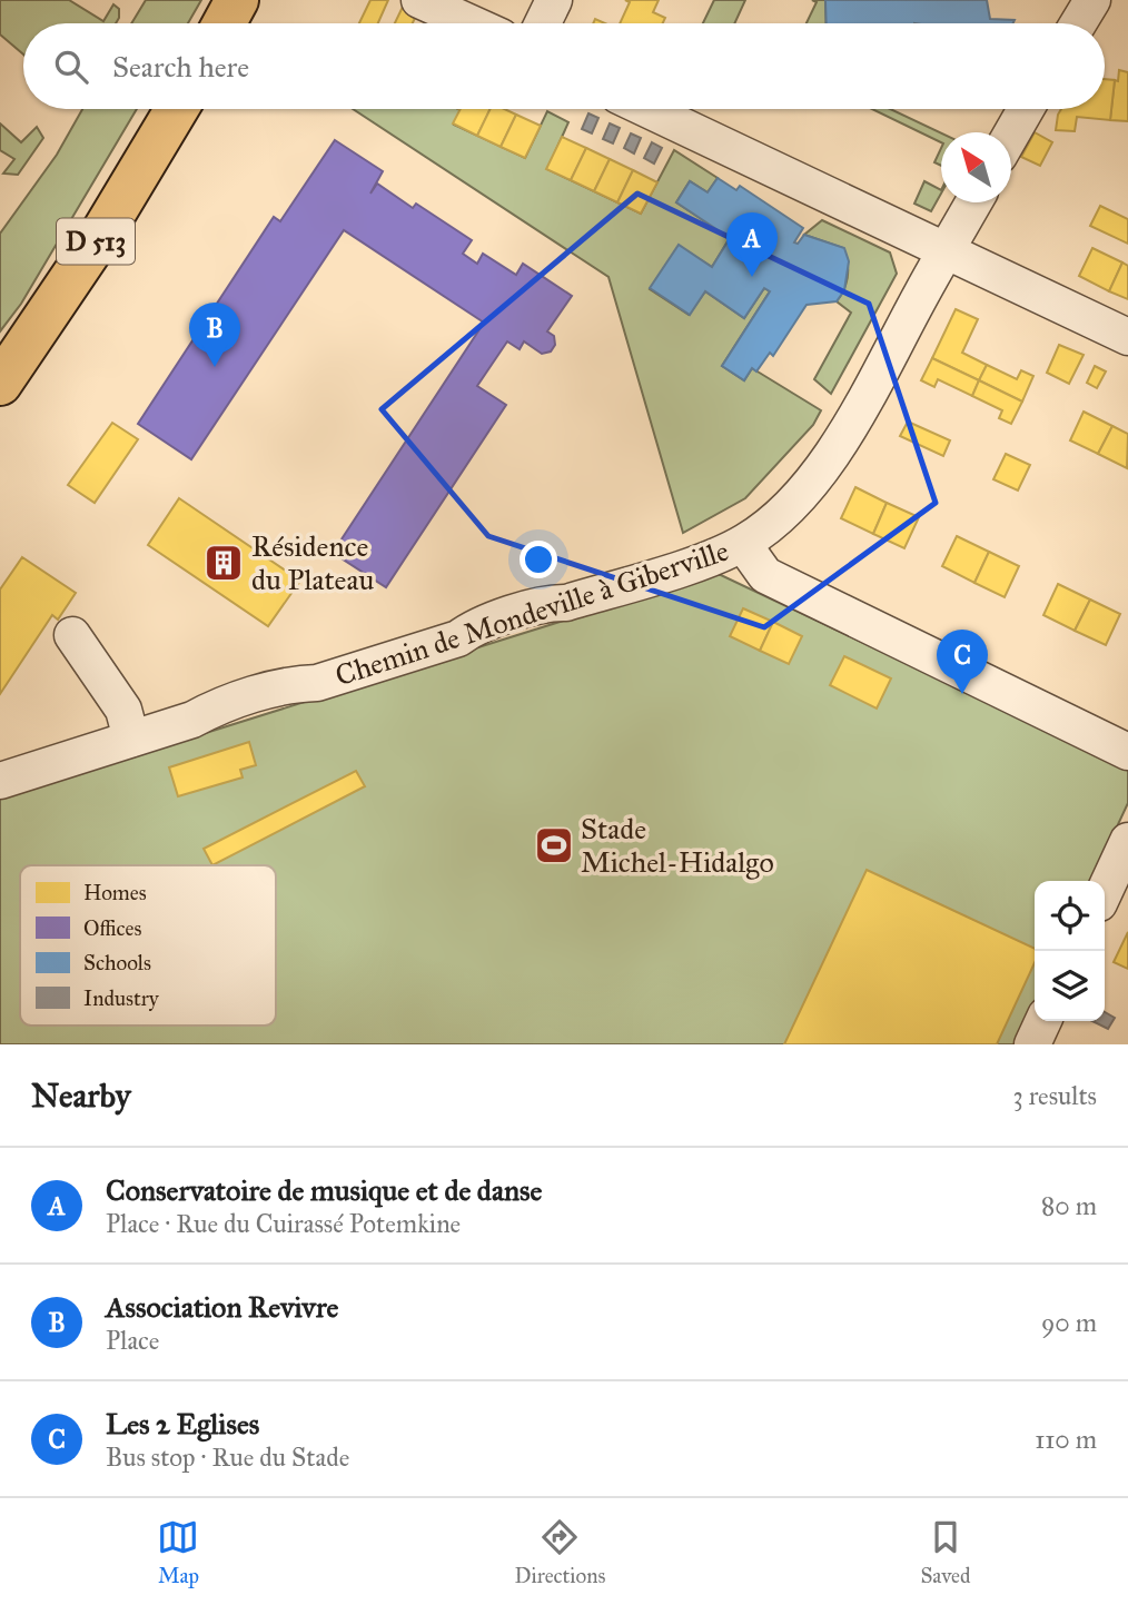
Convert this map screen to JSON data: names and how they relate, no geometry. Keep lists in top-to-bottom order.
{
  "streets": {
    "main road": ["D 513"],
    "street": ["Chemin de Mondeville à Giberville"]
  },
  "places": {
    "building": ["Résidence du Plateau"],
    "sports": ["Stade Michel-Hidalgo"]
  },
  "legend": [
    "Homes",
    "Offices",
    "Schools",
    "Industry"
  ],
  "north": "top left",
  "page": {
    "search": "Search here",
    "pins": ["A", "B", "C"],
    "heading": ["Nearby", "3 results"],
    "list": [
      {
        "mark": "A",
        "name": "Conservatoire de musique et de danse",
        "note": "Place · Rue du Cuirassé Potemkine",
        "value": "80 m"
      },
      {
        "mark": "B",
        "name": "Association Revivre",
        "note": "Place",
        "value": "90 m"
      },
      {
        "mark": "C",
        "name": "Les 2 Eglises",
        "note": "Bus stop · Rue du Stade",
        "value": "110 m"
      }
    ],
    "nav": ["Map", "Directions", "Saved"]
  }
}
